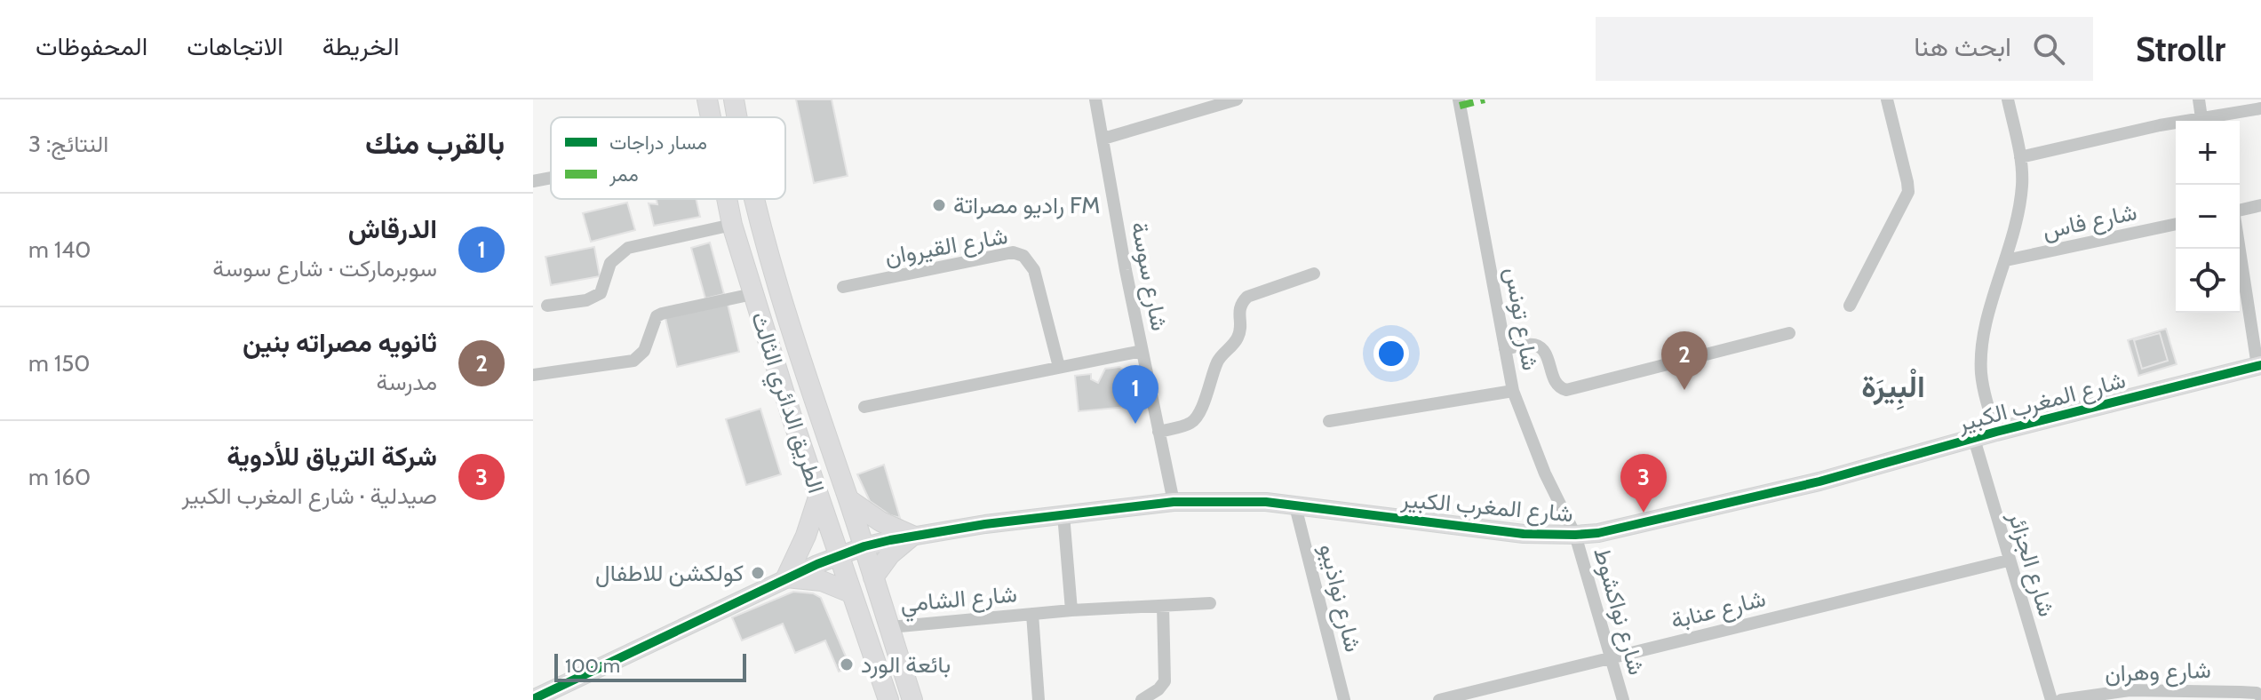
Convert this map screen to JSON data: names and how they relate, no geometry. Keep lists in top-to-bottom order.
{
  "streets": {
    "main road": ["الطريق الدائري الثالث"],
    "street": [
      "شارع فاس",
      "شارع القيروان",
      "شارع سوسة",
      "شارع تونس",
      "شارع المغرب الكبير",
      "شارع الجزائر",
      "شارع نواذيبو",
      "شارع الشامي",
      "شارع عنابة",
      "شارع نواكشوط",
      "شارع وهران"
    ]
  },
  "crossings": [
    ["شارع سوسة", "شارع المغرب الكبير"],
    ["شارع تونس", "شارع المغرب الكبير"],
    ["شارع تونس", "شارع نواكشوط"],
    ["شارع المغرب الكبير", "الطريق الدائري الثالث"],
    ["شارع المغرب الكبير", "شارع الجزائر"],
    ["شارع المغرب الكبير", "شارع نواذيبو"],
    ["شارع المغرب الكبير", "شارع نواكشوط"],
    ["الطريق الدائري الثالث", "شارع الشامي"],
    ["شارع الجزائر", "شارع عنابة"],
    ["شارع عنابة", "شارع نواكشوط"]
  ],
  "districts": ["الْبِيرَة"],
  "places": ["راديو مصراتة FM", "كولكشن للاطفال", "بائعة الورد"],
  "legend": ["مسار دراجات", "ممر"],
  "scale_bar": "100 m",
  "page": {
    "header": "Strollr",
    "search": "ابحث هنا",
    "nav": ["الخريطة", "الاتجاهات", "المحفوظات"],
    "heading": ["بالقرب منك", "النتائج: 3"],
    "map_buttons": ["+", "−"],
    "list": [
      {
        "mark": "1",
        "name": "الدرقاش",
        "note": "سوبرماركت · شارع سوسة",
        "value": "140 m"
      },
      {
        "mark": "2",
        "name": "ثانويه مصراته بنين",
        "note": "مدرسة",
        "value": "150 m"
      },
      {
        "mark": "3",
        "name": "شركة الترياق للأدوية",
        "note": "صيدلية · شارع المغرب الكبير",
        "value": "160 m"
      }
    ],
    "pins": ["2", "1", "3"],
    "scale": "100 m"
  }
}
